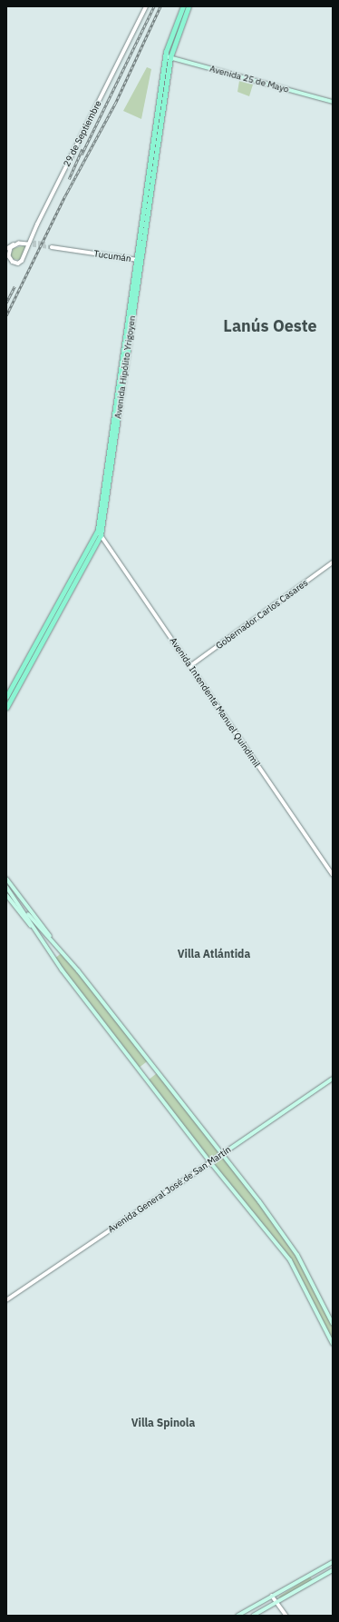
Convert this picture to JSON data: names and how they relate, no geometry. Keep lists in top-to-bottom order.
{
  "streets": {
    "main road": ["Avenida 25 de Mayo", "Avenida Hipólito Yrigoyen", "Avenida General José de San Martín"],
    "street": [
      "29 de Septiembre",
      "Tucumán",
      "Gobernador Carlos Casares",
      "Avenida Intendente Manuel Quindimil"
    ]
  },
  "crossings": [
    ["Avenida 25 de Mayo", "Avenida Hipólito Yrigoyen"],
    ["Tucumán", "Avenida Hipólito Yrigoyen"],
    ["Avenida Hipólito Yrigoyen", "Avenida Intendente Manuel Quindimil"],
    ["Gobernador Carlos Casares", "Avenida Intendente Manuel Quindimil"]
  ],
  "districts": ["Lanús Oeste", "Villa Atlántida", "Villa Spinola"]
}
